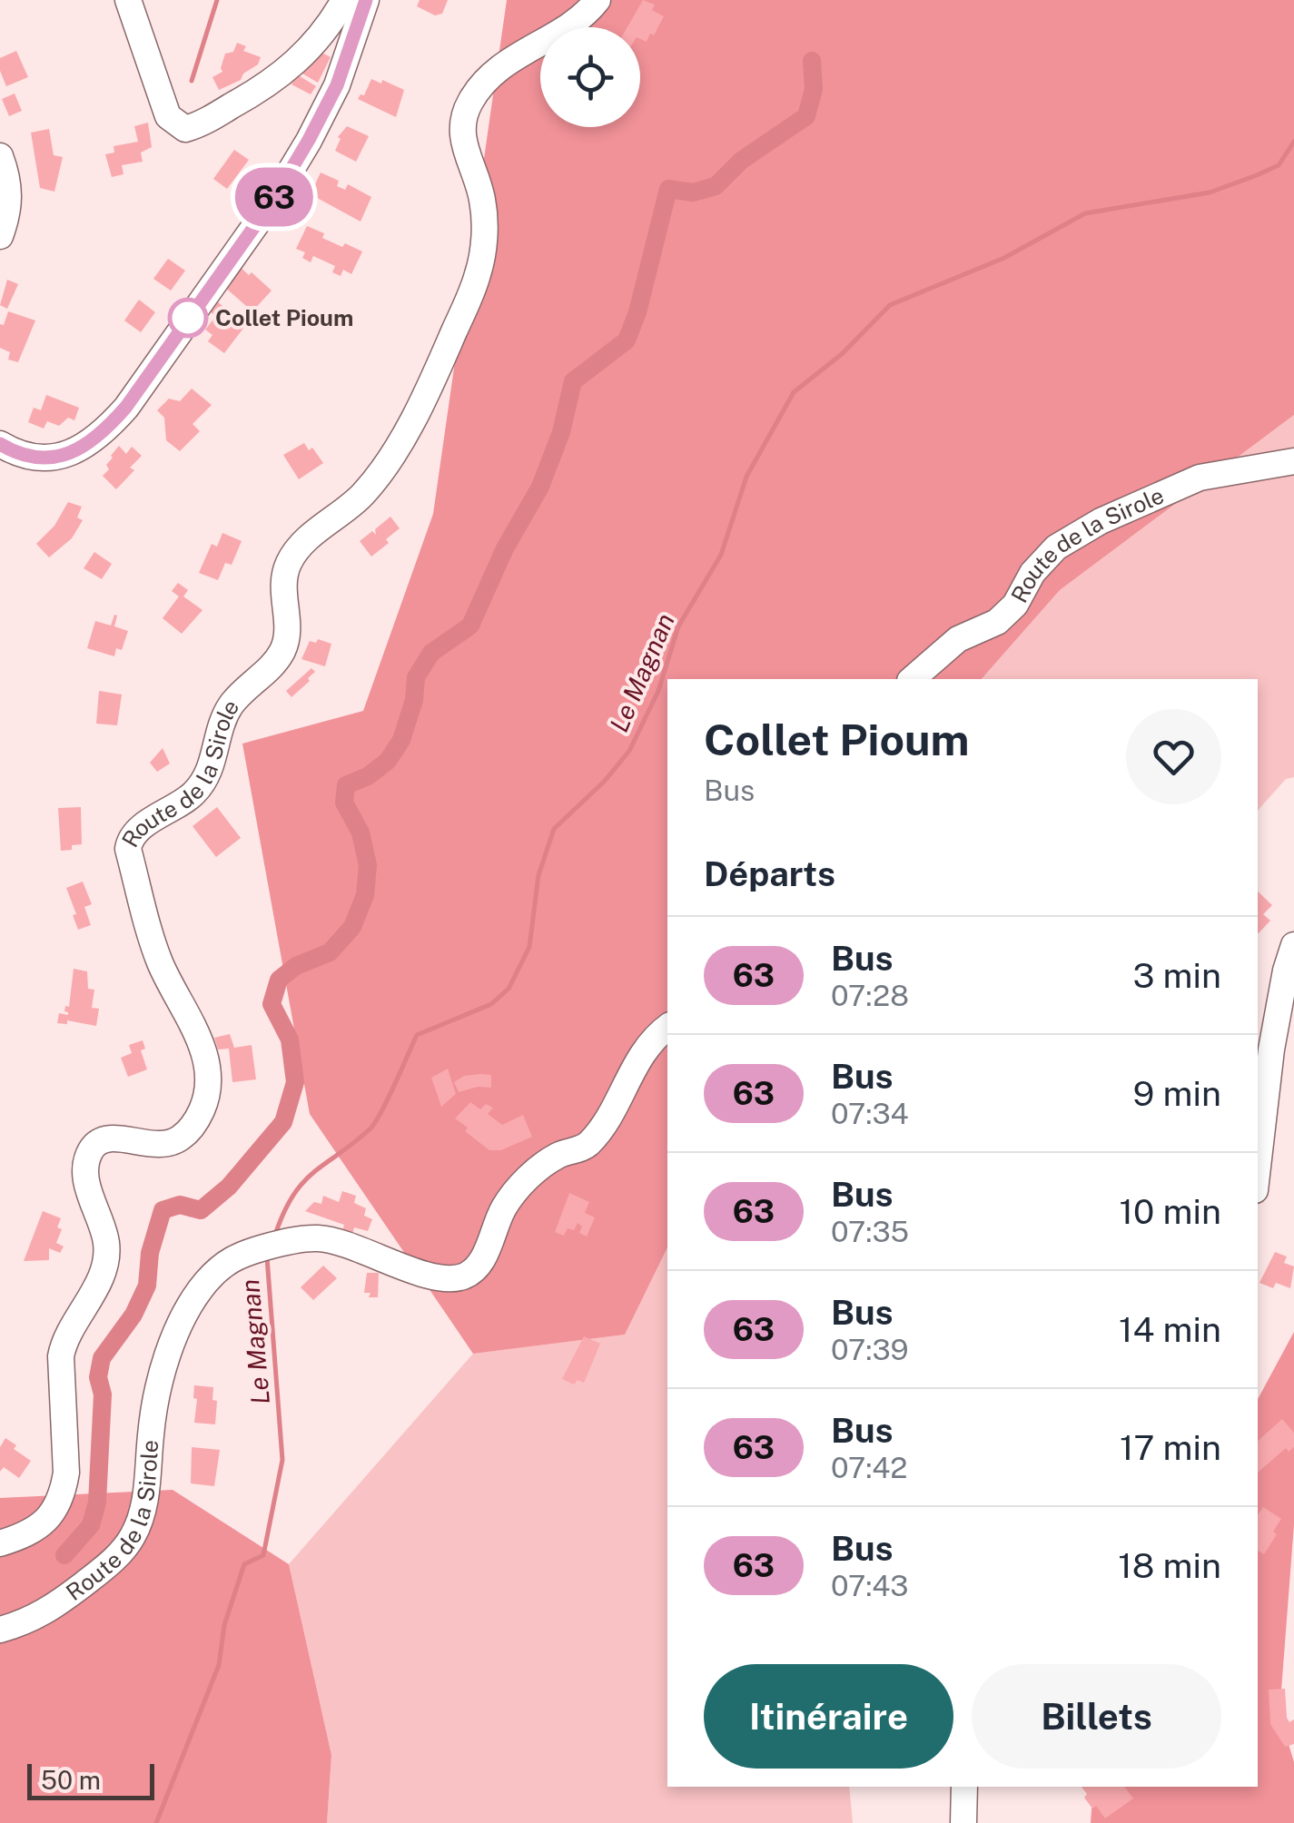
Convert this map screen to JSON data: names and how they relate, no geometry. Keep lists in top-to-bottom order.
{
  "streets": {
    "street": ["Route de la Sirole"]
  },
  "water": ["Le Magnan"],
  "places": ["Collet Pioum"],
  "lines": ["bus line 63"],
  "scale_bar": "50 m",
  "page": {
    "on_map": "63",
    "heading": [
      ["Collet Pioum", "Bus"],
      "Départs"
    ],
    "list": [
      {
        "mark": "63",
        "name": "Bus",
        "note": "07:28",
        "value": "3 min"
      },
      {
        "mark": "63",
        "name": "Bus",
        "note": "07:34",
        "value": "9 min"
      },
      {
        "mark": "63",
        "name": "Bus",
        "note": "07:35",
        "value": "10 min"
      },
      {
        "mark": "63",
        "name": "Bus",
        "note": "07:39",
        "value": "14 min"
      },
      {
        "mark": "63",
        "name": "Bus",
        "note": "07:42",
        "value": "17 min"
      },
      {
        "mark": "63",
        "name": "Bus",
        "note": "07:43",
        "value": "18 min"
      }
    ],
    "buttons": ["Itinéraire", "Billets"],
    "scale": "50 m"
  }
}
